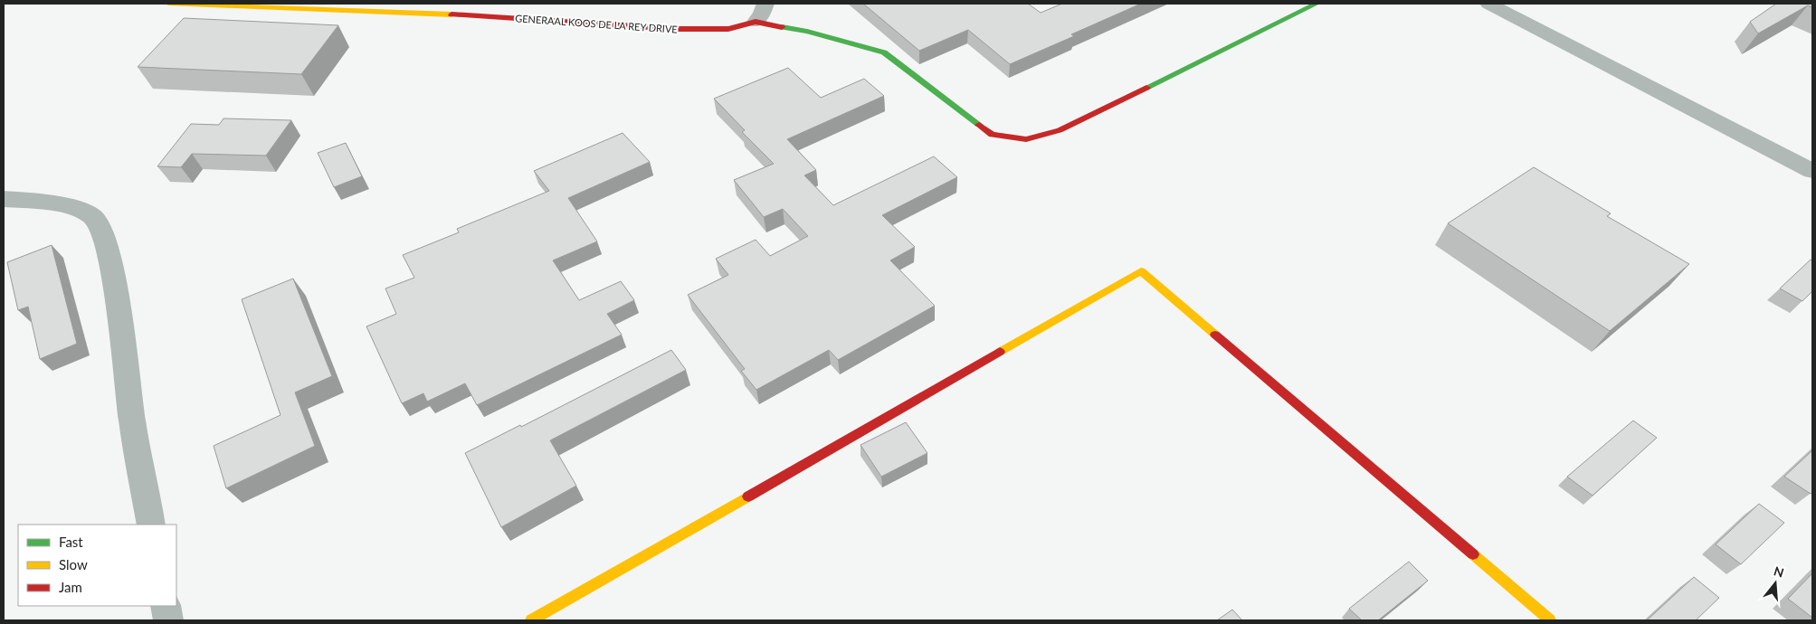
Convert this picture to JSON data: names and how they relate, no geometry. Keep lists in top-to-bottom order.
{
  "streets": {
    "street": ["GENERAAL KOOS DE LA REY DRIVE"]
  },
  "legend": ["Fast", "Slow", "Jam"],
  "north": "top"
}
